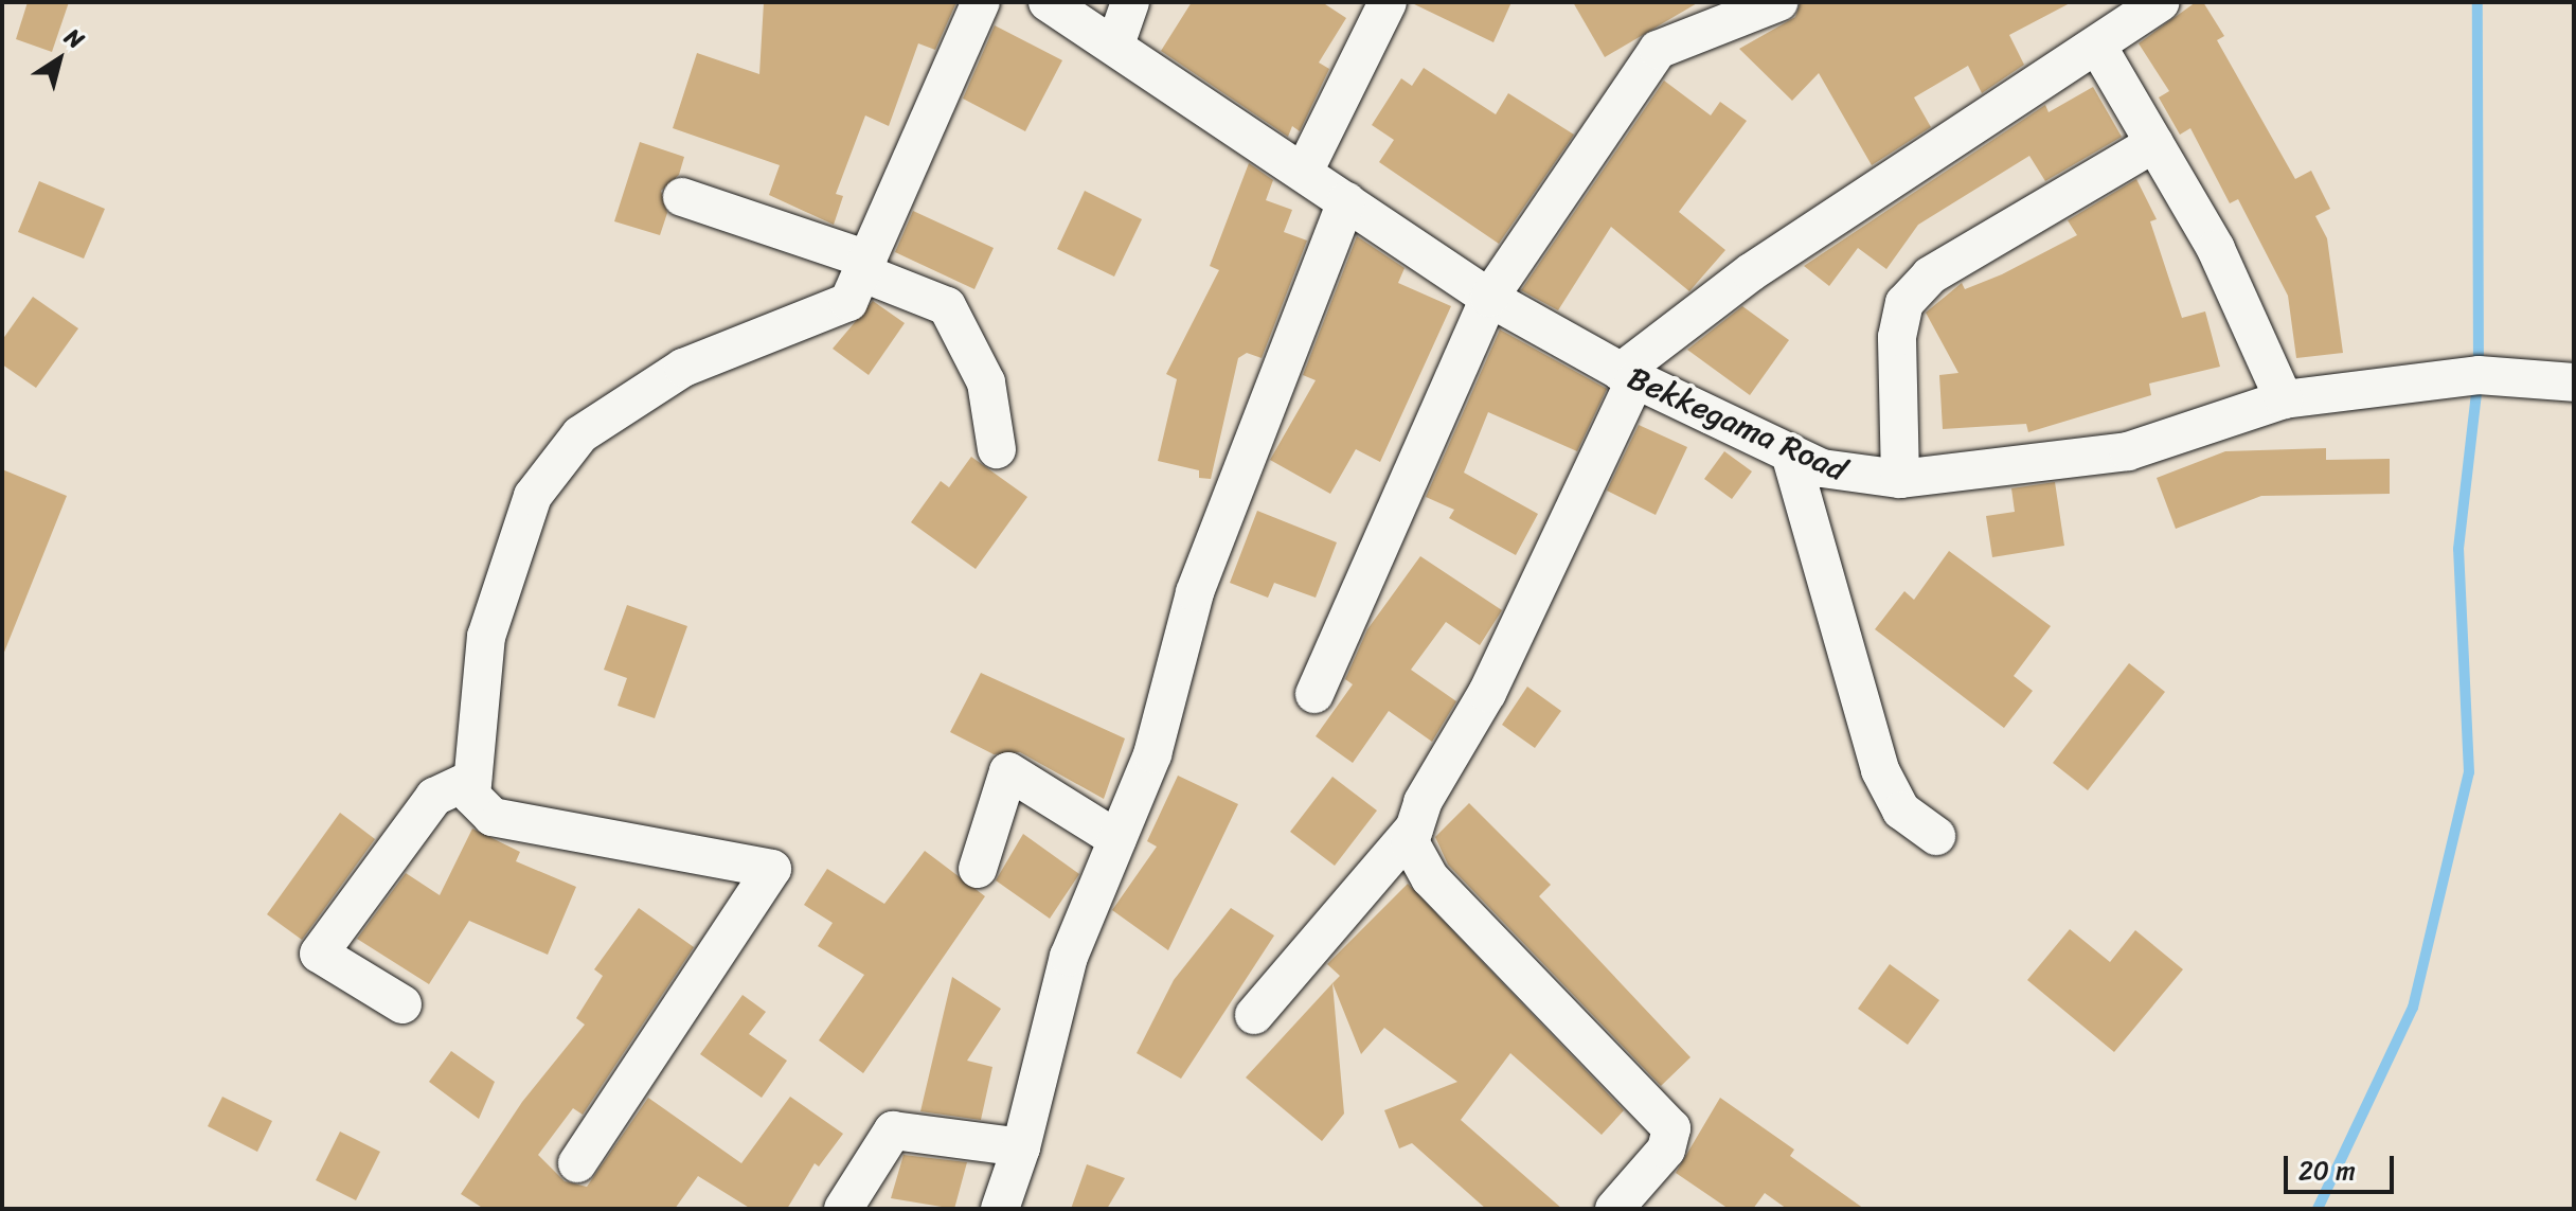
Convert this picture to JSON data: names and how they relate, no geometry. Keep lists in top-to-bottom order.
{
  "streets": {
    "street": ["Bekkegama Road"]
  },
  "scale_bar": "20 m",
  "north": "top right"
}
